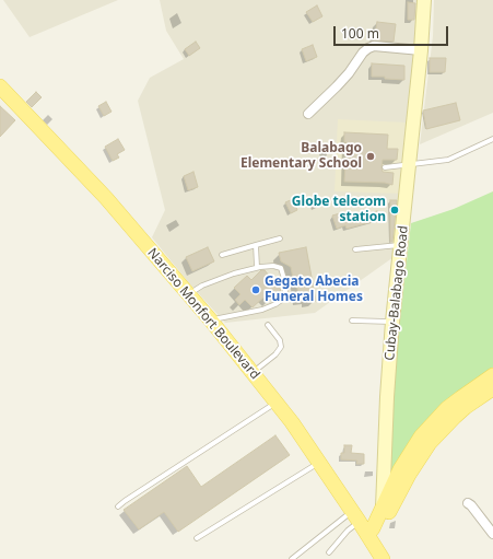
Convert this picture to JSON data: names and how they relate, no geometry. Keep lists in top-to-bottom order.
{
  "streets": {
    "main road": ["Cubay-Balabago Road", "Narciso Monfort Boulevard"]
  },
  "places": ["Balabago Elementary School", "Globe telecom station", "Gegato Abecia Funeral Homes"],
  "scale_bar": "100 m"
}
